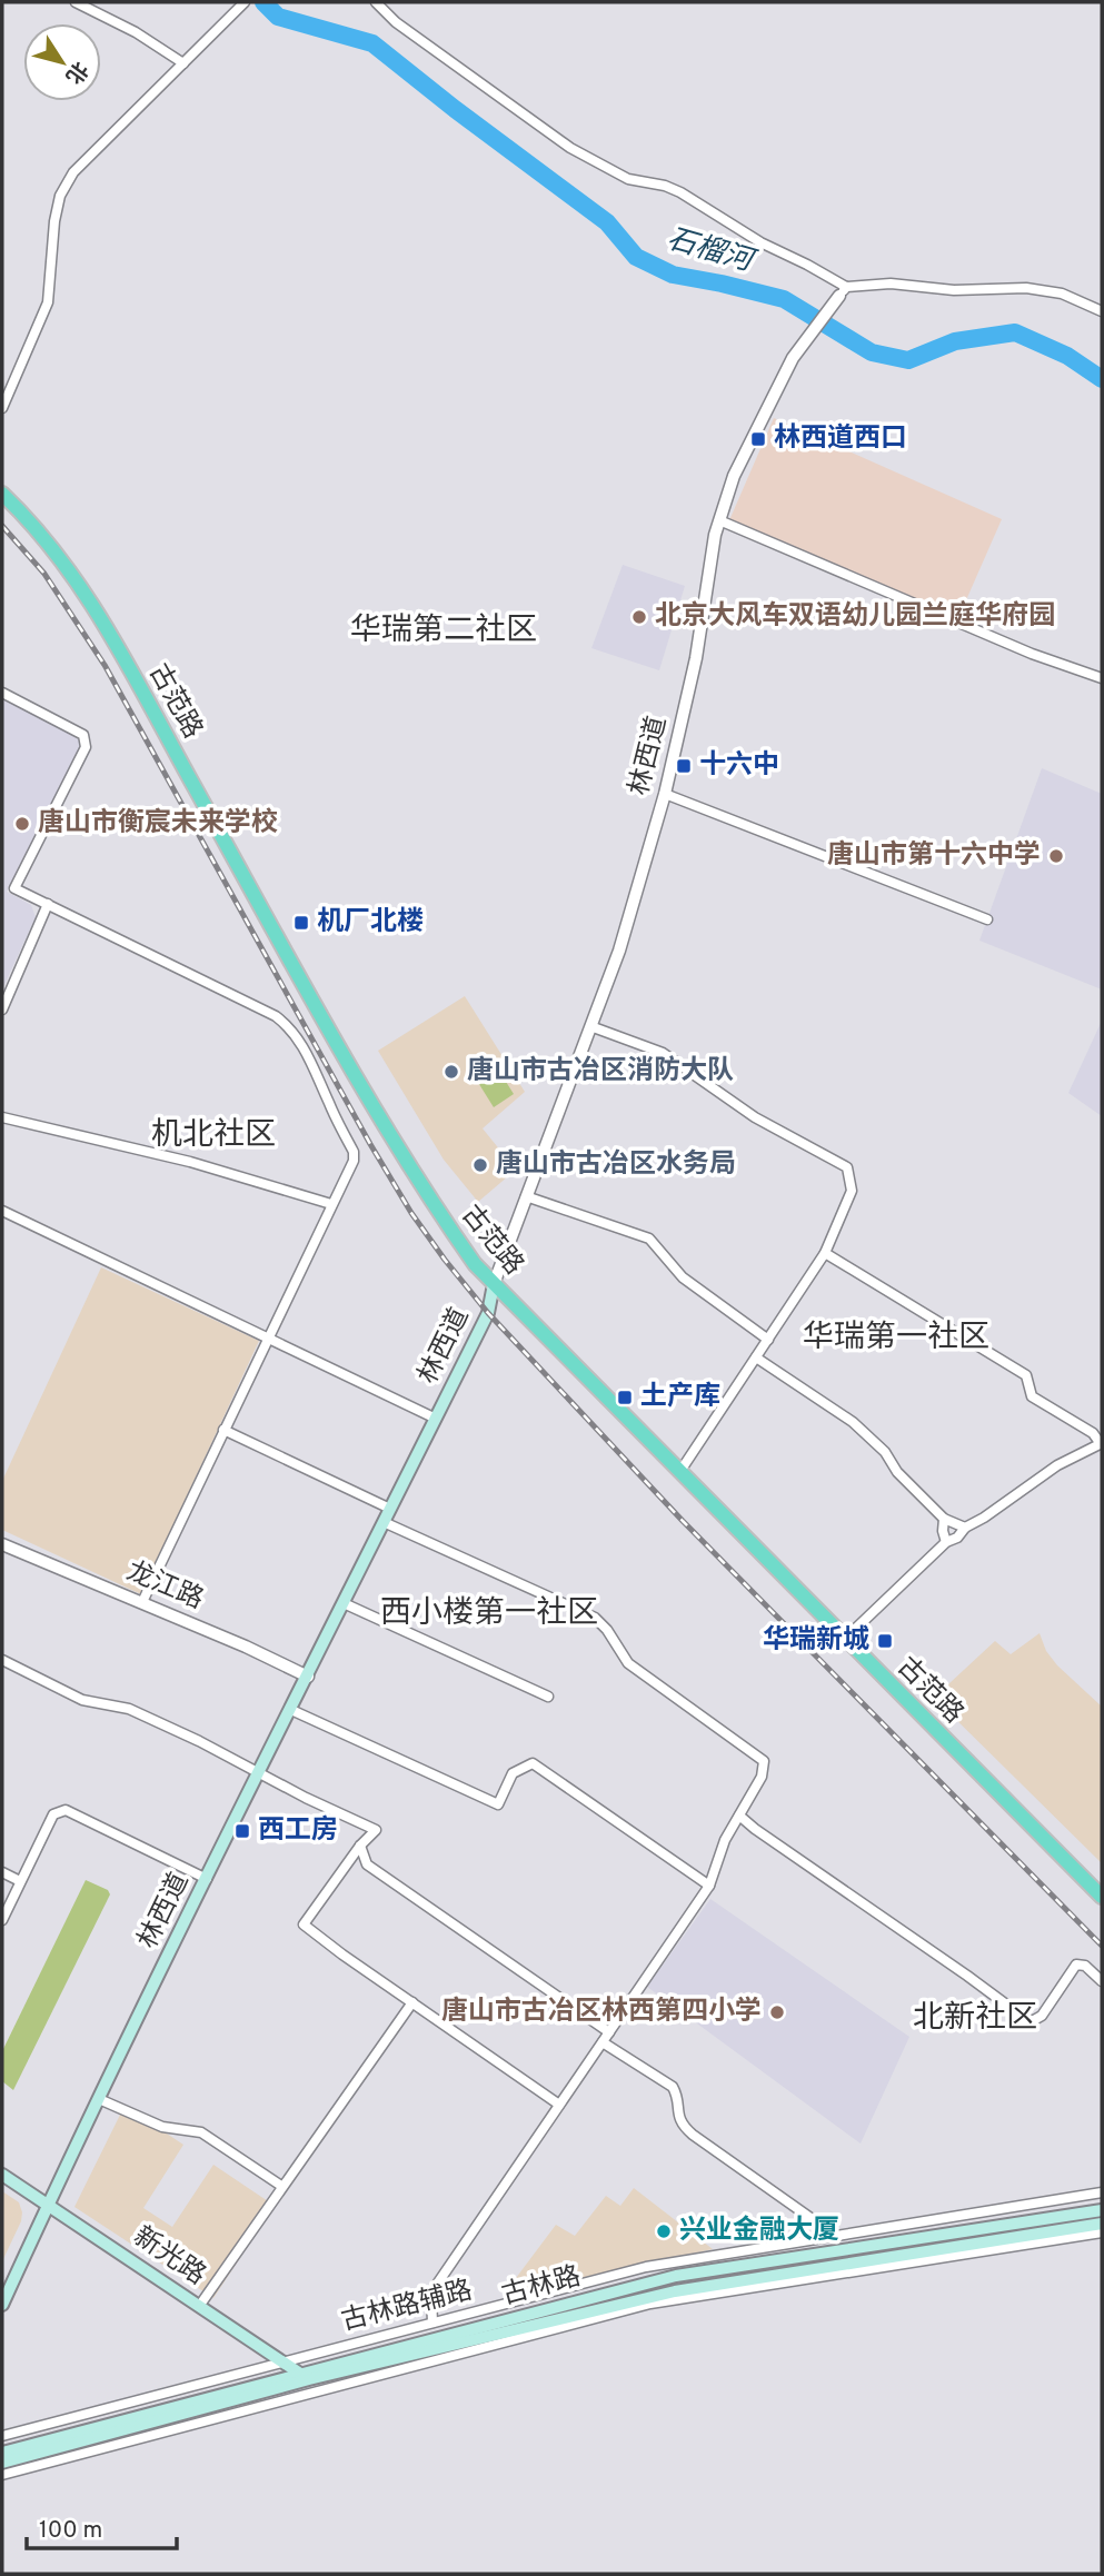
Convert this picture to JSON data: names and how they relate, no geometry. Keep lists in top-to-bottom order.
{
  "streets": {
    "main road": [
      "古范路",
      "林西道",
      "新光路",
      "古林路"
    ],
    "street": ["龙江路", "古林路辅路"]
  },
  "crossings": [
    ["古范路", "林西道"],
    ["林西道", "龙江路"],
    ["林西道", "新光路"],
    ["新光路", "古林路"],
    ["新光路", "古林路辅路"]
  ],
  "districts": [
    "华瑞第二社区",
    "机北社区",
    "华瑞第一社区",
    "西小楼第一社区",
    "北新社区"
  ],
  "water": ["石榴河"],
  "places": {
    "transit": [
      "林西道西口",
      "十六中",
      "机厂北楼",
      "土产库",
      "华瑞新城",
      "西工房"
    ],
    "other": [
      "北京大风车双语幼儿园兰庭华府园",
      "唐山市衡宸未来学校",
      "唐山市第十六中学",
      "唐山市古冶区消防大队",
      "唐山市古冶区水务局",
      "唐山市古冶区林西第四小学",
      "兴业金融大厦"
    ]
  },
  "scale_bar": "100 m",
  "north": "bottom right"
}
